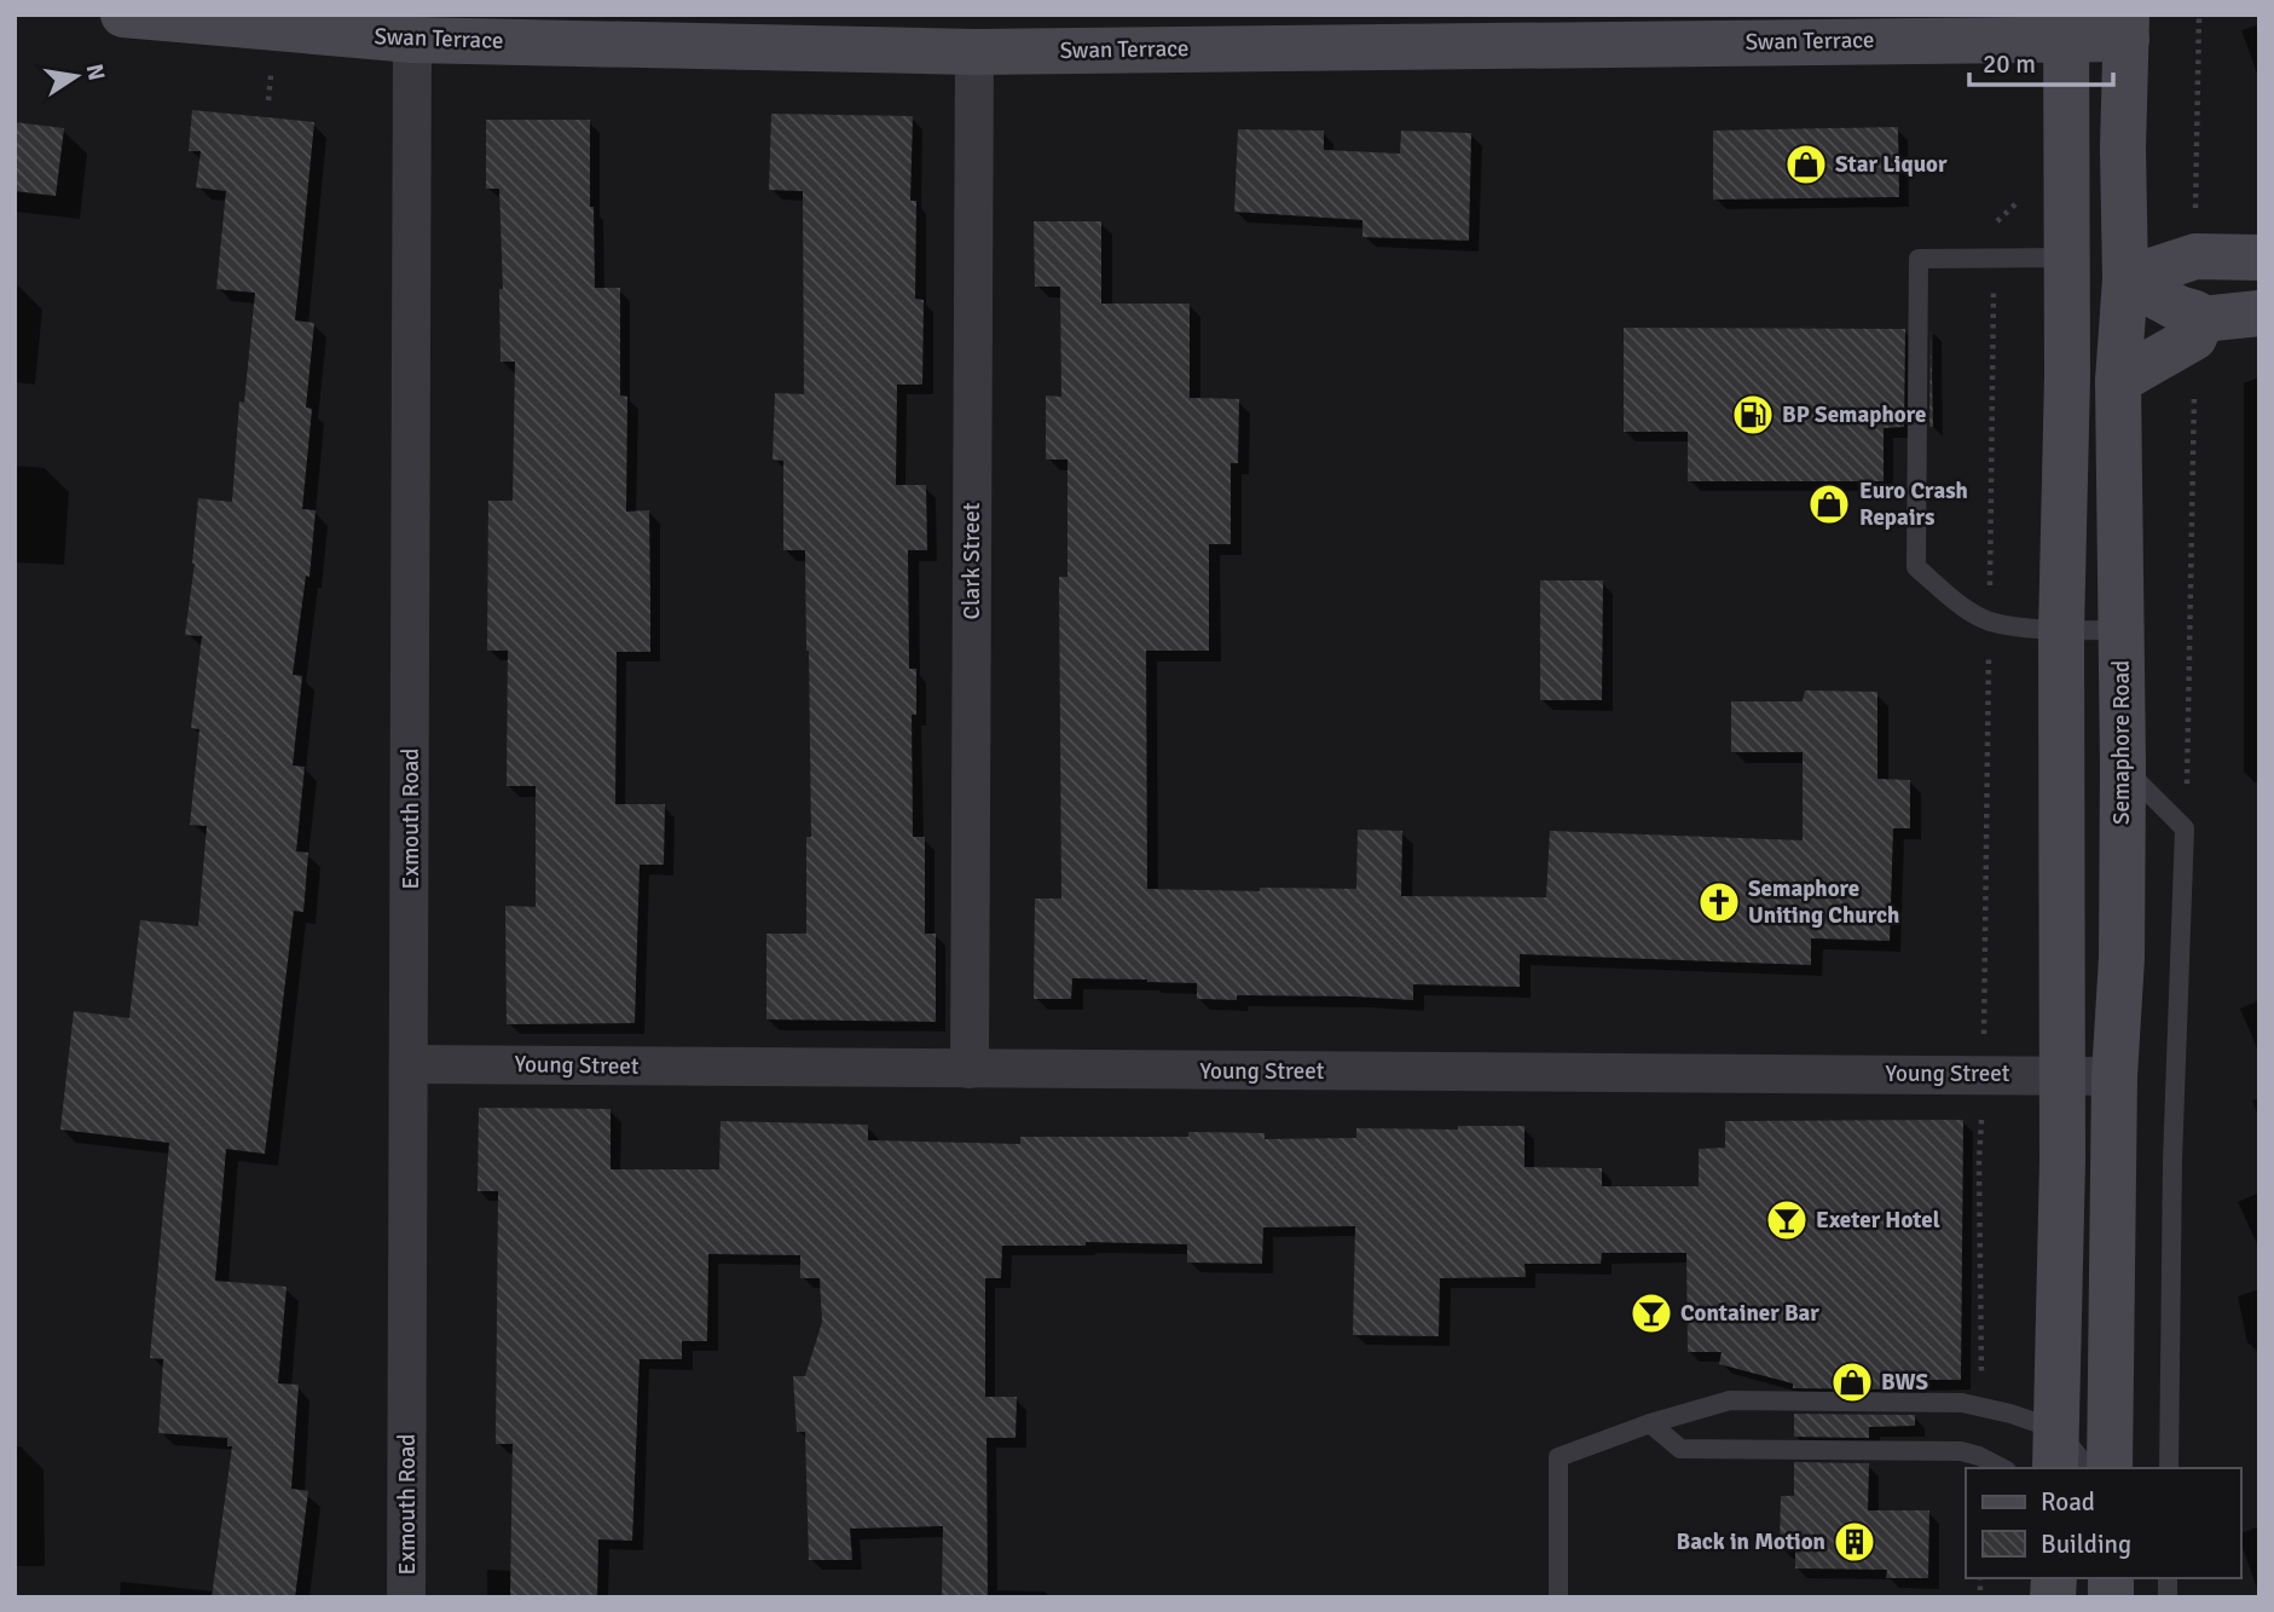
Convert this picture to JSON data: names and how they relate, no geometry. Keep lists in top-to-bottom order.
{
  "streets": {
    "main road": ["Swan Terrace", "Semaphore Road"],
    "street": ["Clark Street", "Exmouth Road", "Young Street"]
  },
  "crossings": [
    ["Swan Terrace", "Clark Street"],
    ["Swan Terrace", "Semaphore Road"],
    ["Swan Terrace", "Exmouth Road"],
    ["Clark Street", "Young Street"],
    ["Semaphore Road", "Young Street"],
    ["Exmouth Road", "Young Street"]
  ],
  "places": {
    "shop": ["Star Liquor", "Euro Crash Repairs", "BWS"],
    "fuel station": ["BP Semaphore"],
    "church": ["Semaphore Uniting Church"],
    "bar": ["Exeter Hotel", "Container Bar"],
    "building": ["Back in Motion"]
  },
  "legend": ["Road", "Building"],
  "scale_bar": "20 m",
  "north": "right"
}
